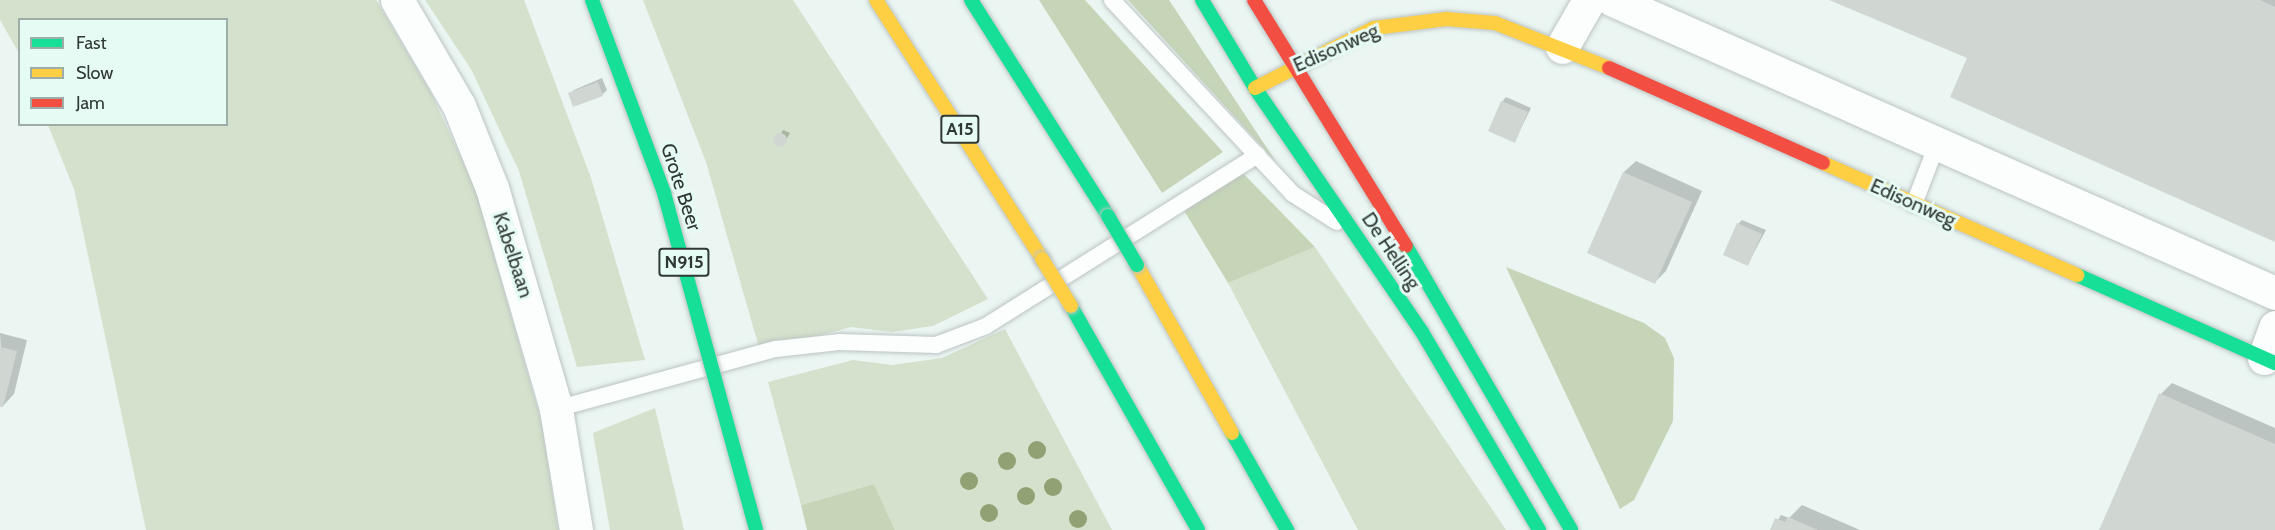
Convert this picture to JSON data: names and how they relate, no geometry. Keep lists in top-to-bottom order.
{
  "streets": {
    "main road": [
      "Edisonweg",
      "A15",
      "Grote Beer",
      "De Helling",
      "N915"
    ],
    "street": ["Kabelbaan"]
  },
  "crossings": [
    ["Edisonweg", "De Helling"]
  ],
  "legend": ["Fast", "Slow", "Jam"]
}
